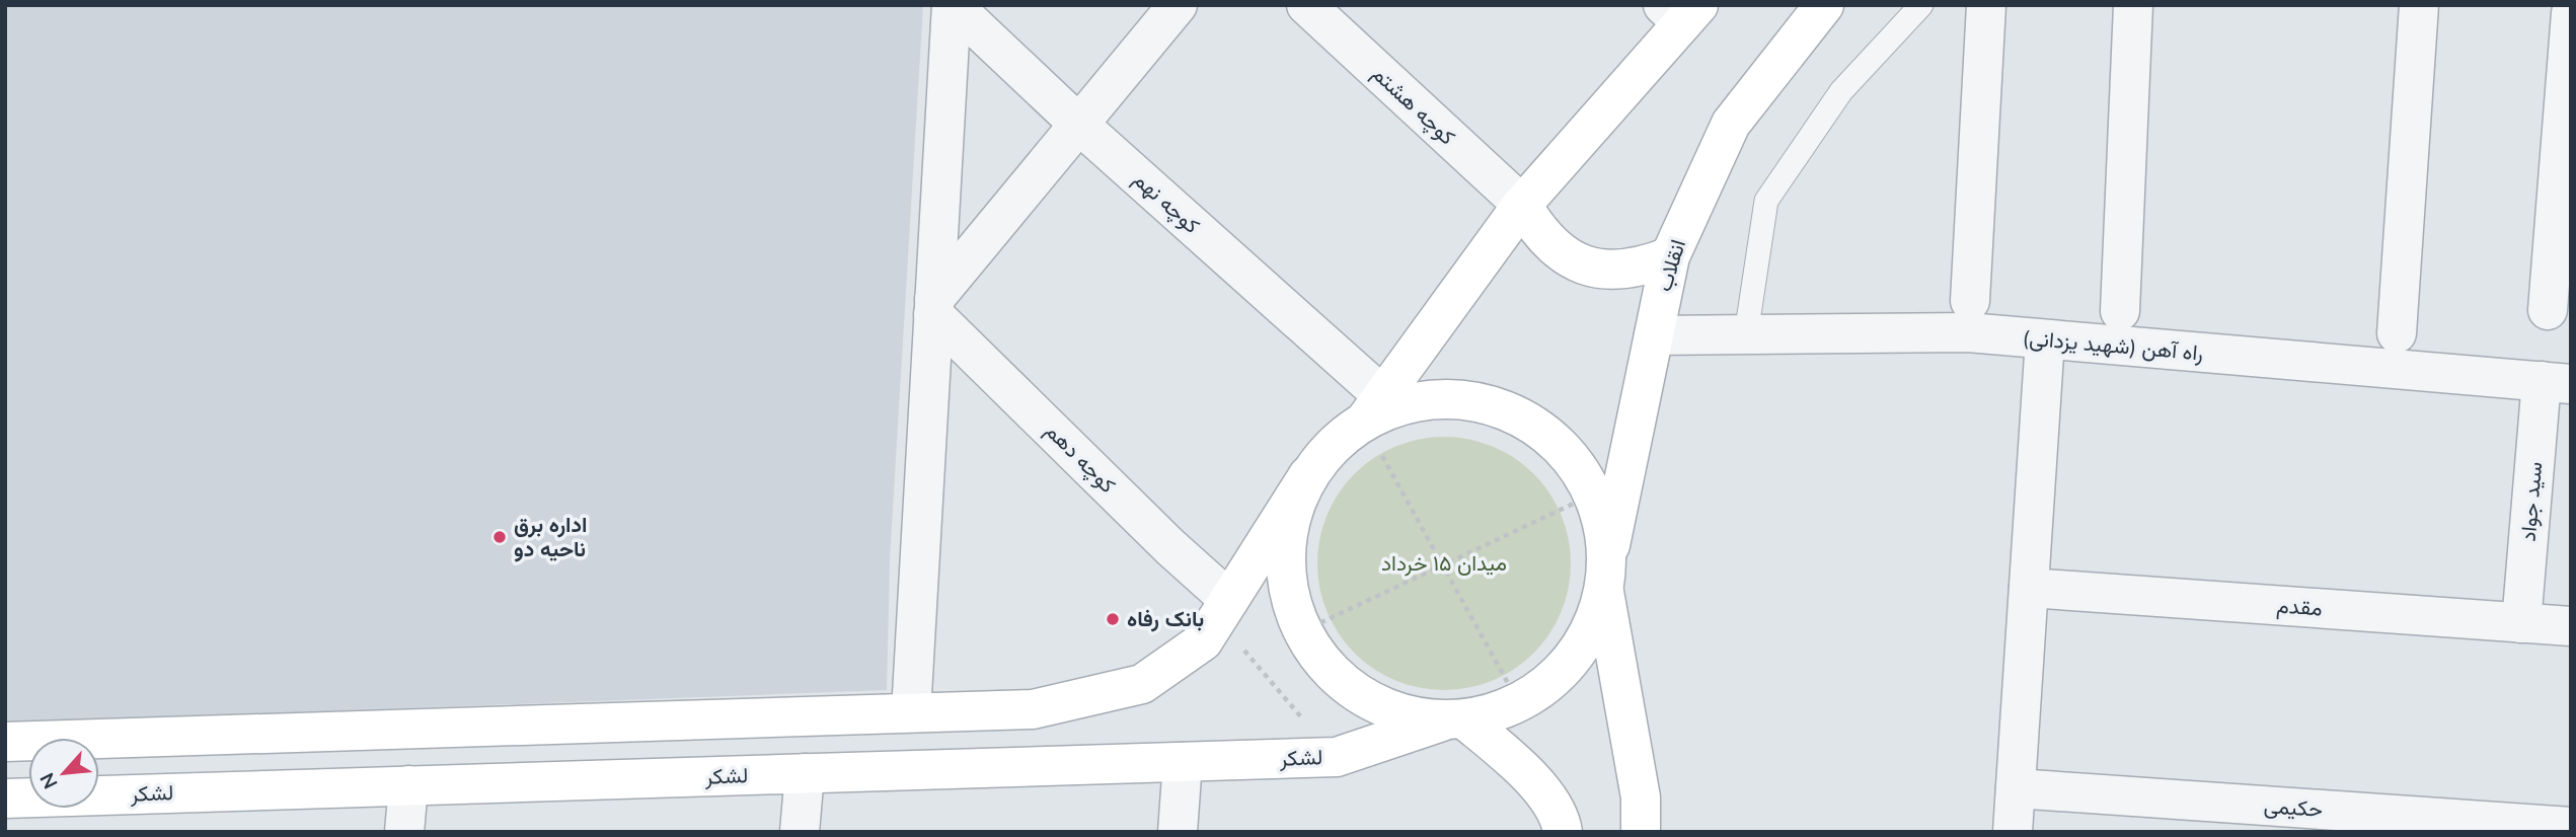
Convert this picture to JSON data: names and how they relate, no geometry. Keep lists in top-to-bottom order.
{
  "streets": {
    "main road": ["انقلاب", "لشکر"],
    "street": [
      "کوچه هشتم",
      "کوچه نهم",
      "راه آهن (شهید یزدانی)",
      "کوچه دهم",
      "سید جواد",
      "مقدم",
      "حکیمی"
    ]
  },
  "crossings": [
    ["انقلاب", "راه آهن (شهید یزدانی)"],
    ["انقلاب", "لشکر"],
    ["راه آهن (شهید یزدانی)", "سید جواد"],
    ["سید جواد", "مقدم"]
  ],
  "parks": ["میدان ۱۵ خرداد"],
  "places": ["اداره برق ناحیه دو", "بانک رفاه"],
  "north": "bottom left"
}
